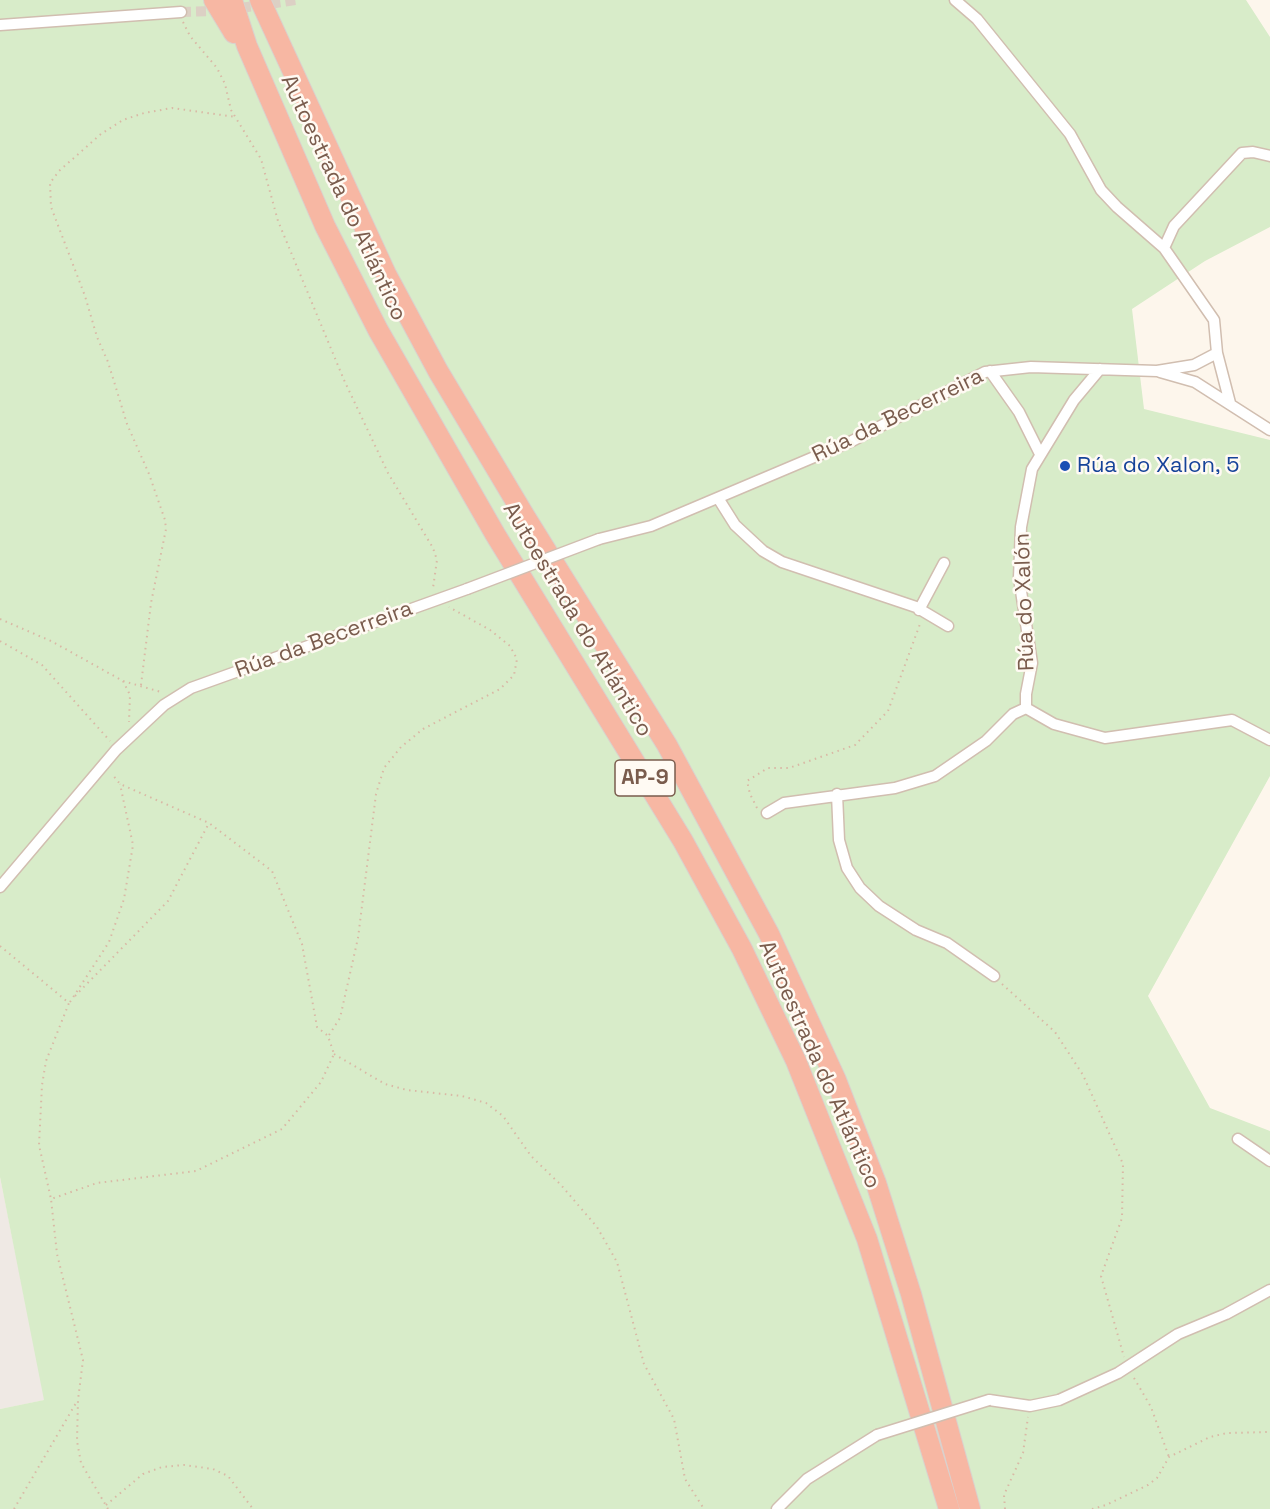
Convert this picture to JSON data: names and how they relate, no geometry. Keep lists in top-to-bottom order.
{
  "streets": {
    "highway": ["Autoestrada do Atlántico", "AP-9"],
    "street": ["Rúa da Becerreira", "Rúa do Xalón"]
  },
  "crossings": [
    ["Rúa da Becerreira", "Rúa do Xalón"]
  ],
  "places": ["Rúa do Xalon, 5"]
}
